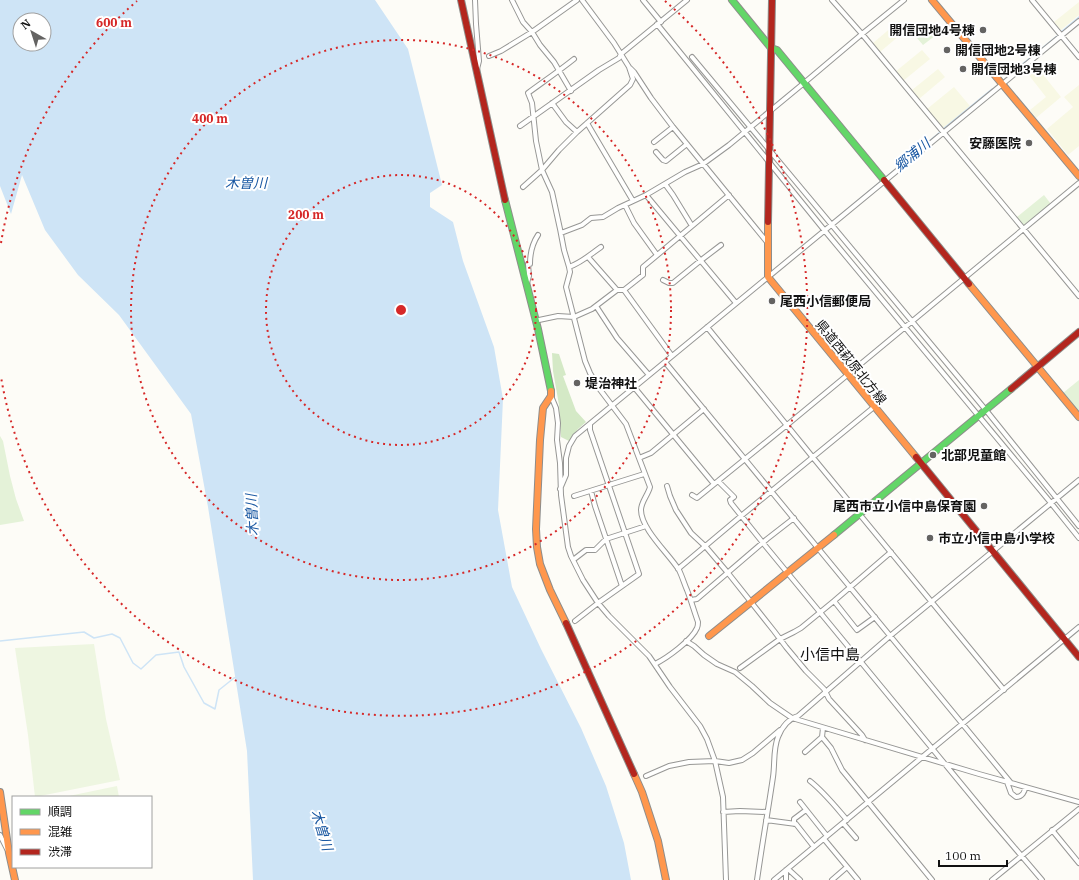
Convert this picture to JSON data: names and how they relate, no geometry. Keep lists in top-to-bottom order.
{
  "streets": {
    "street": ["県道西萩原北方線"]
  },
  "districts": ["小信中島"],
  "water": ["郷浦川", "木曽川"],
  "places": [
    "開信団地4号棟",
    "開信団地2号棟",
    "開信団地3号棟",
    "安藤医院",
    "尾西小信郵便局",
    "堤治神社",
    "北部児童館",
    "尾西市立小信中島保育園",
    "市立小信中島小学校"
  ],
  "legend": ["順調", "混雑", "渋滞"],
  "scale_bar": "100 m",
  "north": "top left",
  "rings": ["600 m", "400 m", "200 m"]
}
